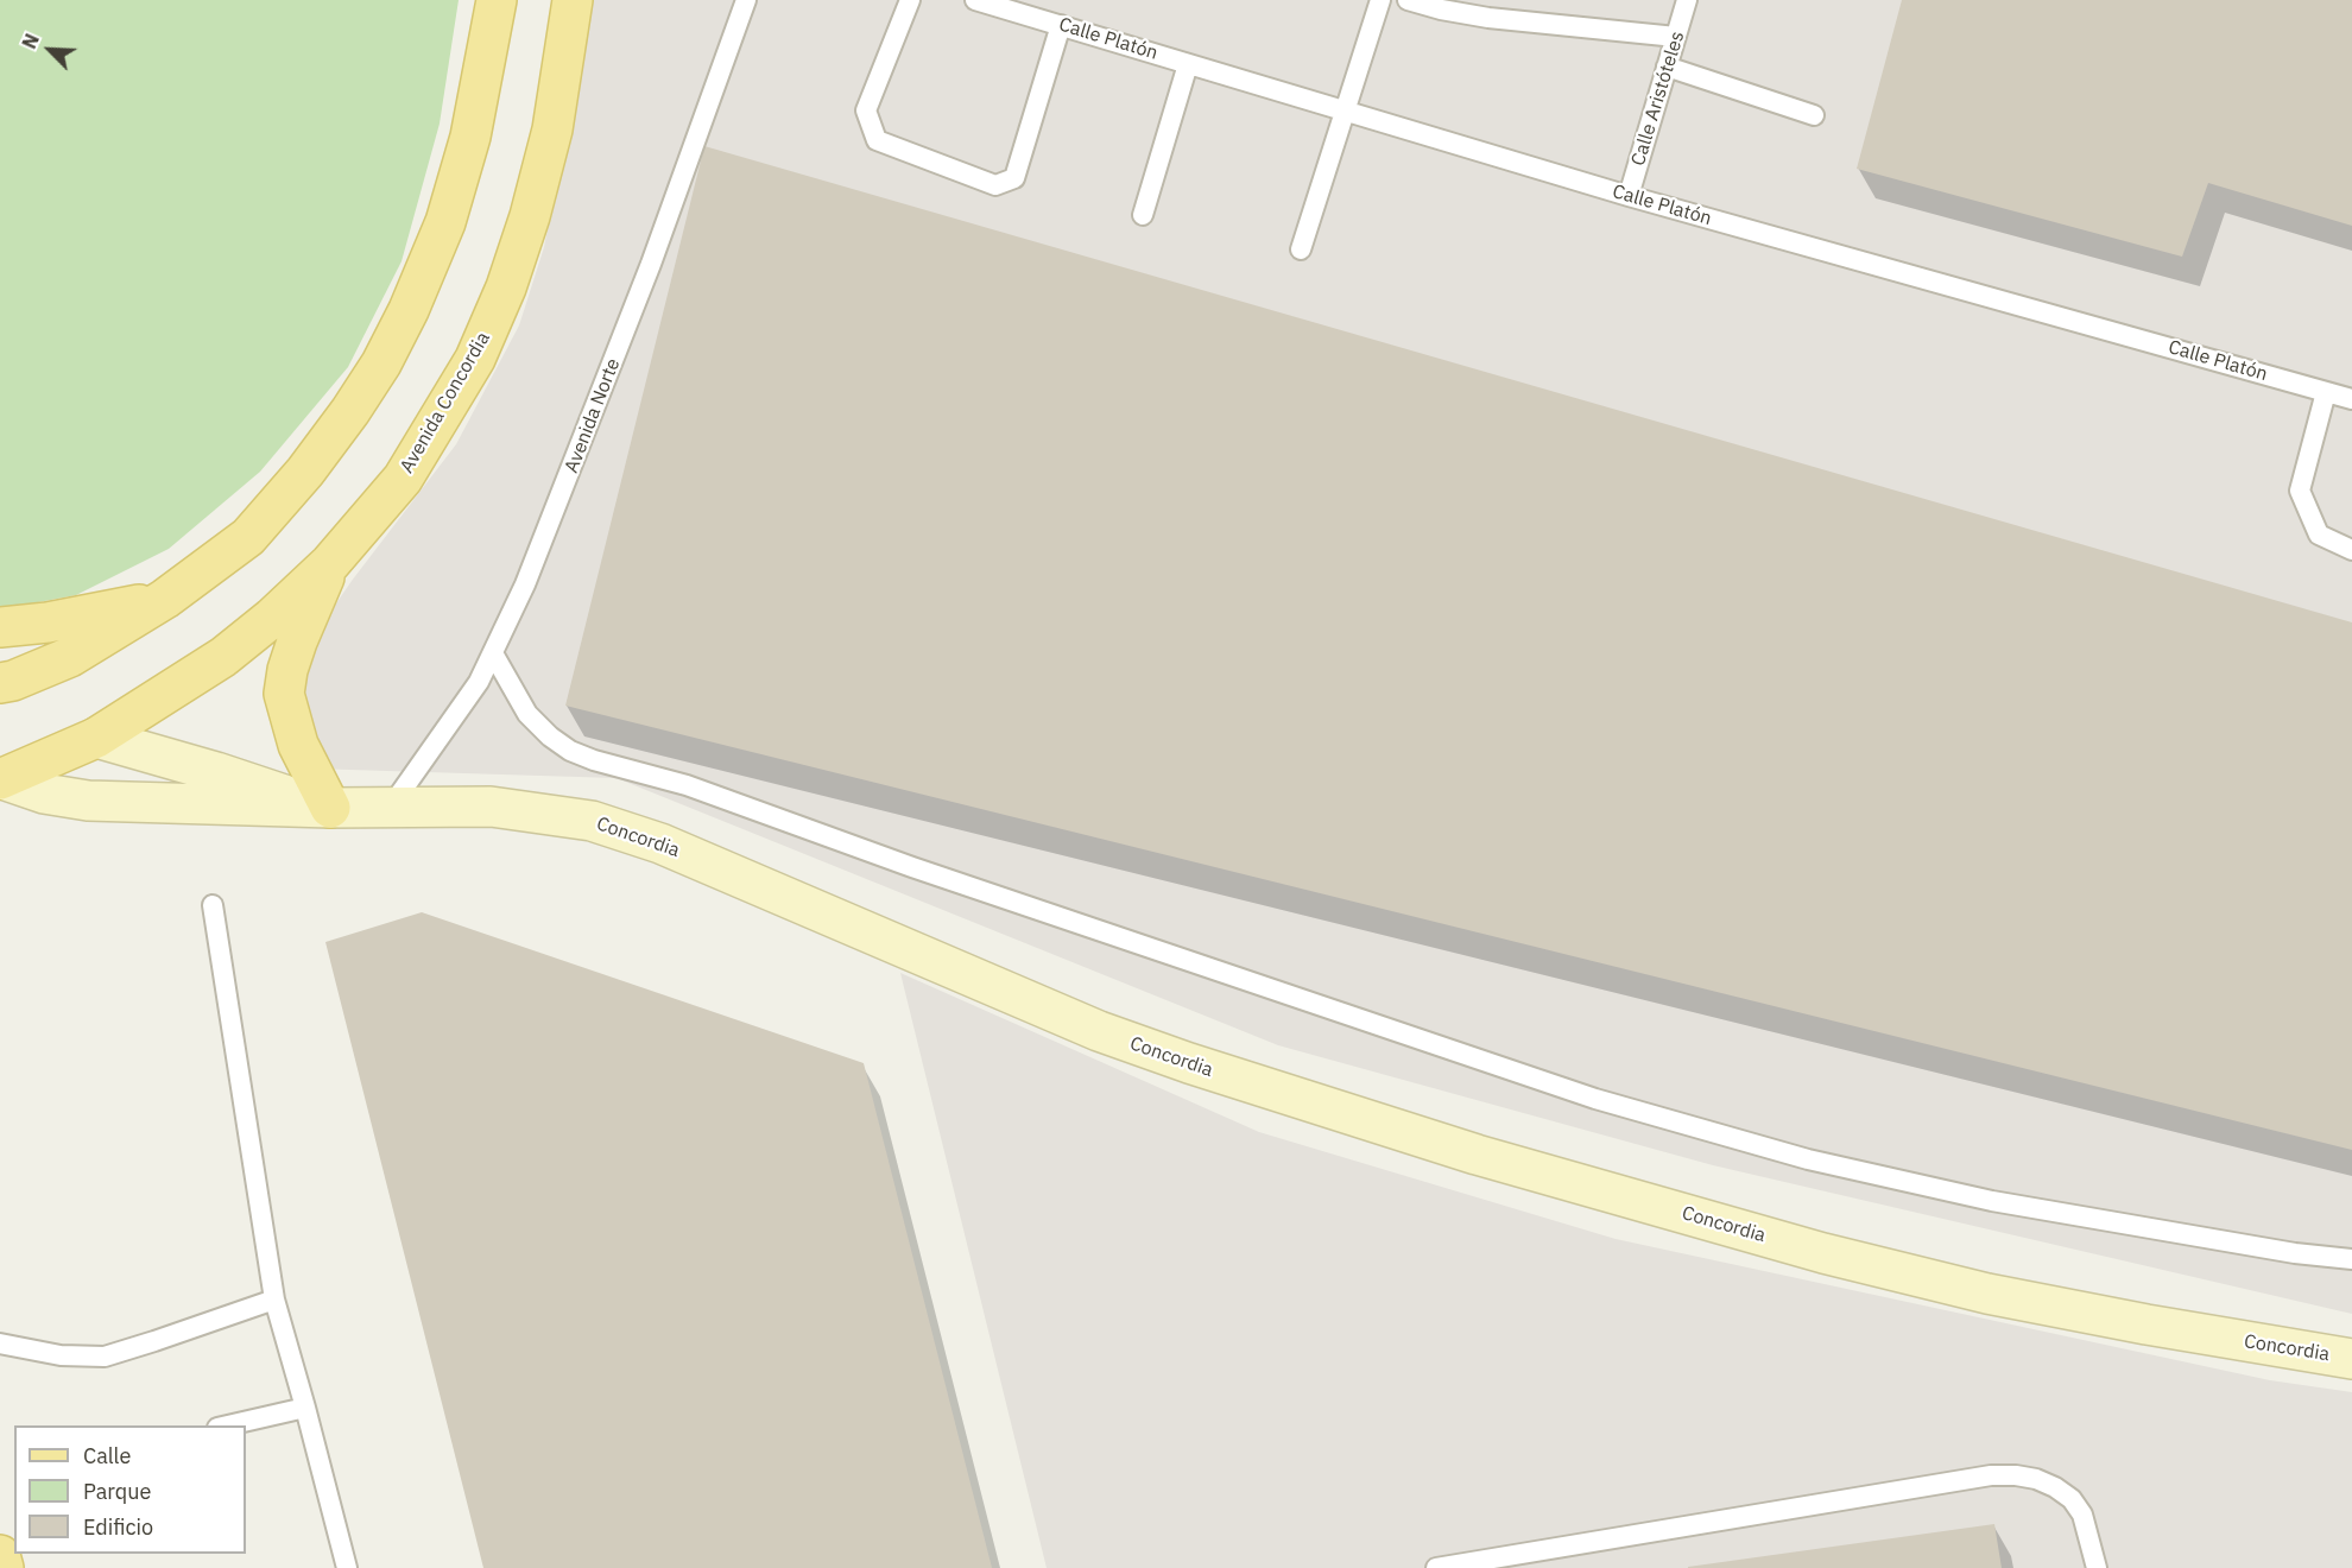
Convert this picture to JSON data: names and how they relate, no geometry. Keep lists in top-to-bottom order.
{
  "streets": {
    "main road": ["Avenida Concordia"],
    "street": ["Concordia"],
    "lane": ["Calle Platón", "Calle Aristóteles", "Avenida Norte"]
  },
  "crossings": [
    ["Calle Platón", "Calle Aristóteles"],
    ["Avenida Concordia", "Concordia"],
    ["Avenida Norte", "Concordia"]
  ],
  "legend": ["Calle", "Parque", "Edificio"],
  "north": "top left"
}
